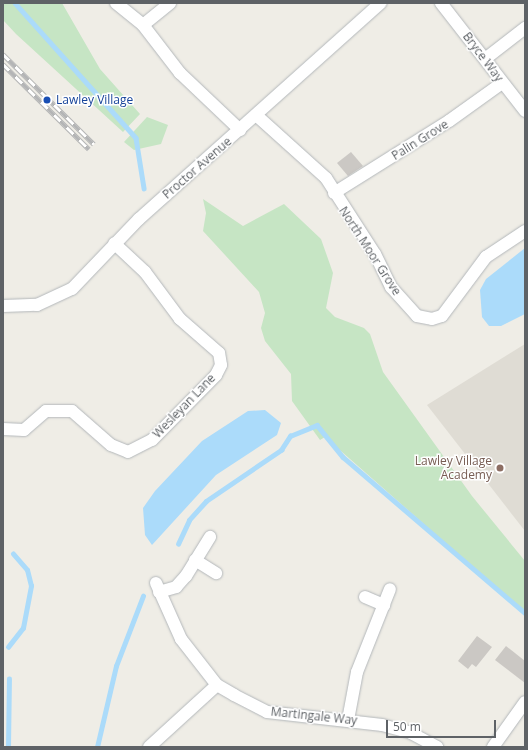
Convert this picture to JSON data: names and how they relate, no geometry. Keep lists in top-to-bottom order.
{
  "streets": {
    "street": [
      "Bryce Way",
      "Palin Grove",
      "Proctor Avenue",
      "North Moor Grove",
      "Wesleyan Lane",
      "Martingale Way"
    ]
  },
  "crossings": [
    ["Bryce Way", "Palin Grove"],
    ["Palin Grove", "North Moor Grove"],
    ["Proctor Avenue", "North Moor Grove"],
    ["Proctor Avenue", "Wesleyan Lane"]
  ],
  "places": ["Lawley Village", "Lawley Village Academy"],
  "scale_bar": "50 m"
}
